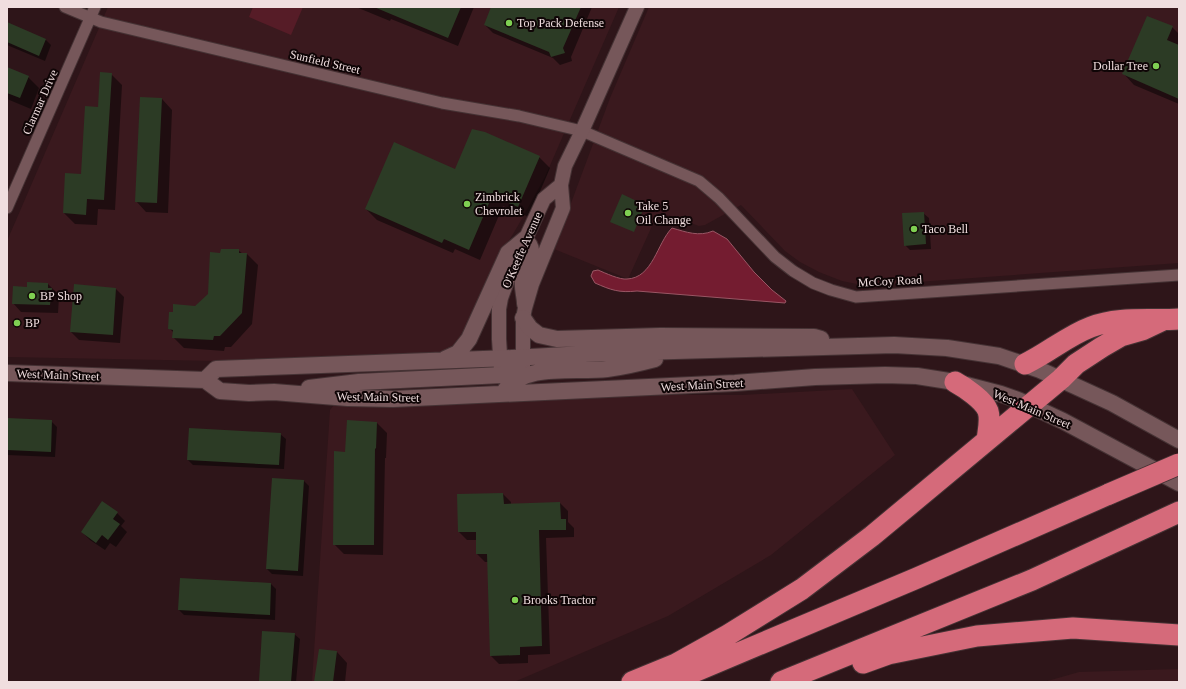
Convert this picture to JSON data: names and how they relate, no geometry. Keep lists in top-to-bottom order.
{
  "streets": {
    "main road": ["West Main Street"],
    "street": [
      "Sunfield Street",
      "Clarmar Drive",
      "O'Keeffe Avenue",
      "McCoy Road"
    ]
  },
  "crossings": [
    ["Sunfield Street", "Clarmar Drive"],
    ["Sunfield Street", "O'Keeffe Avenue"],
    ["Sunfield Street", "McCoy Road"],
    ["O'Keeffe Avenue", "McCoy Road"],
    ["O'Keeffe Avenue", "West Main Street"]
  ],
  "places": [
    "Top Pack Defense",
    "Dollar Tree",
    "Zimbrick Chevrolet",
    "Take 5 Oil Change",
    "Taco Bell",
    "BP Shop",
    "BP",
    "Brooks Tractor"
  ]
}
